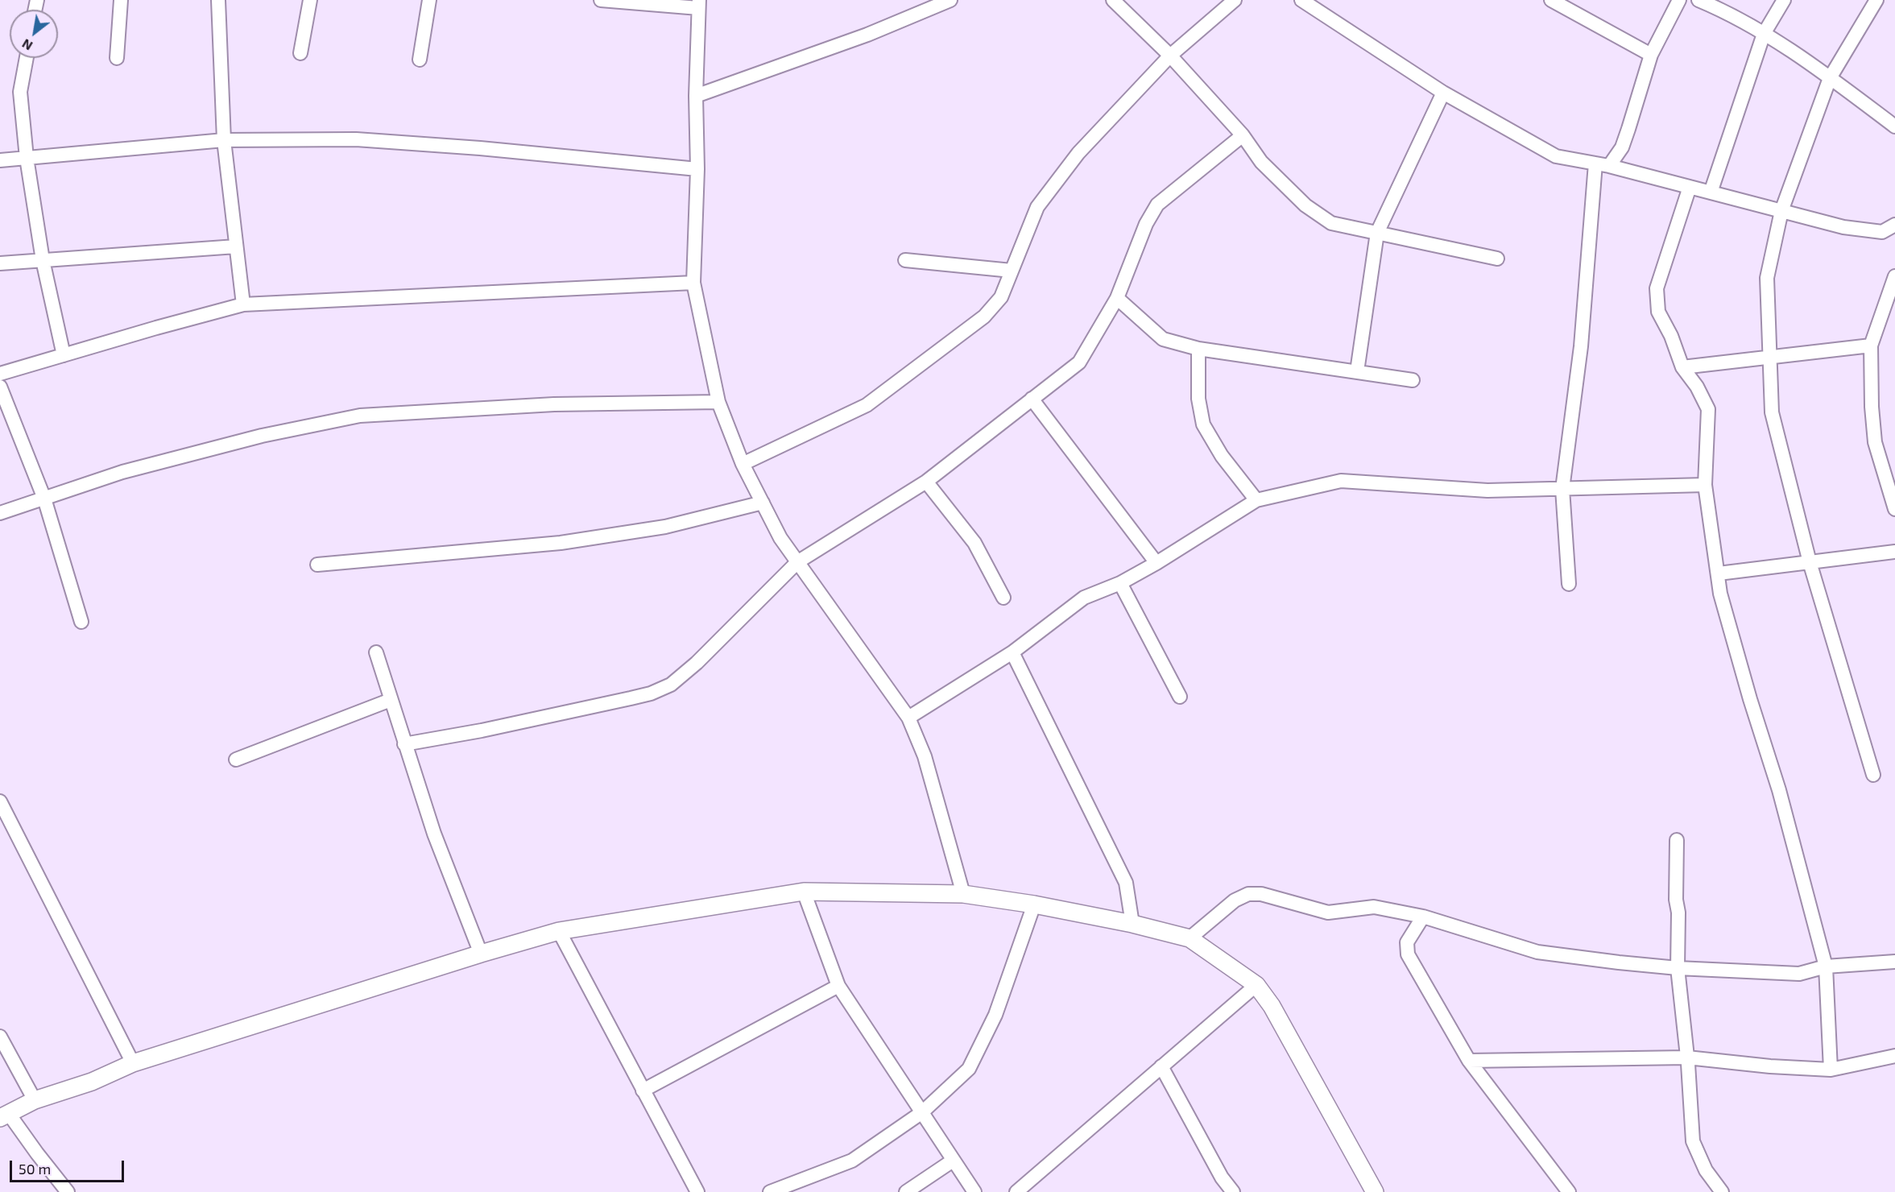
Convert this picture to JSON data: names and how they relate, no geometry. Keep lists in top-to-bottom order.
{
  "scale_bar": "50 m",
  "north": "bottom left"
}
